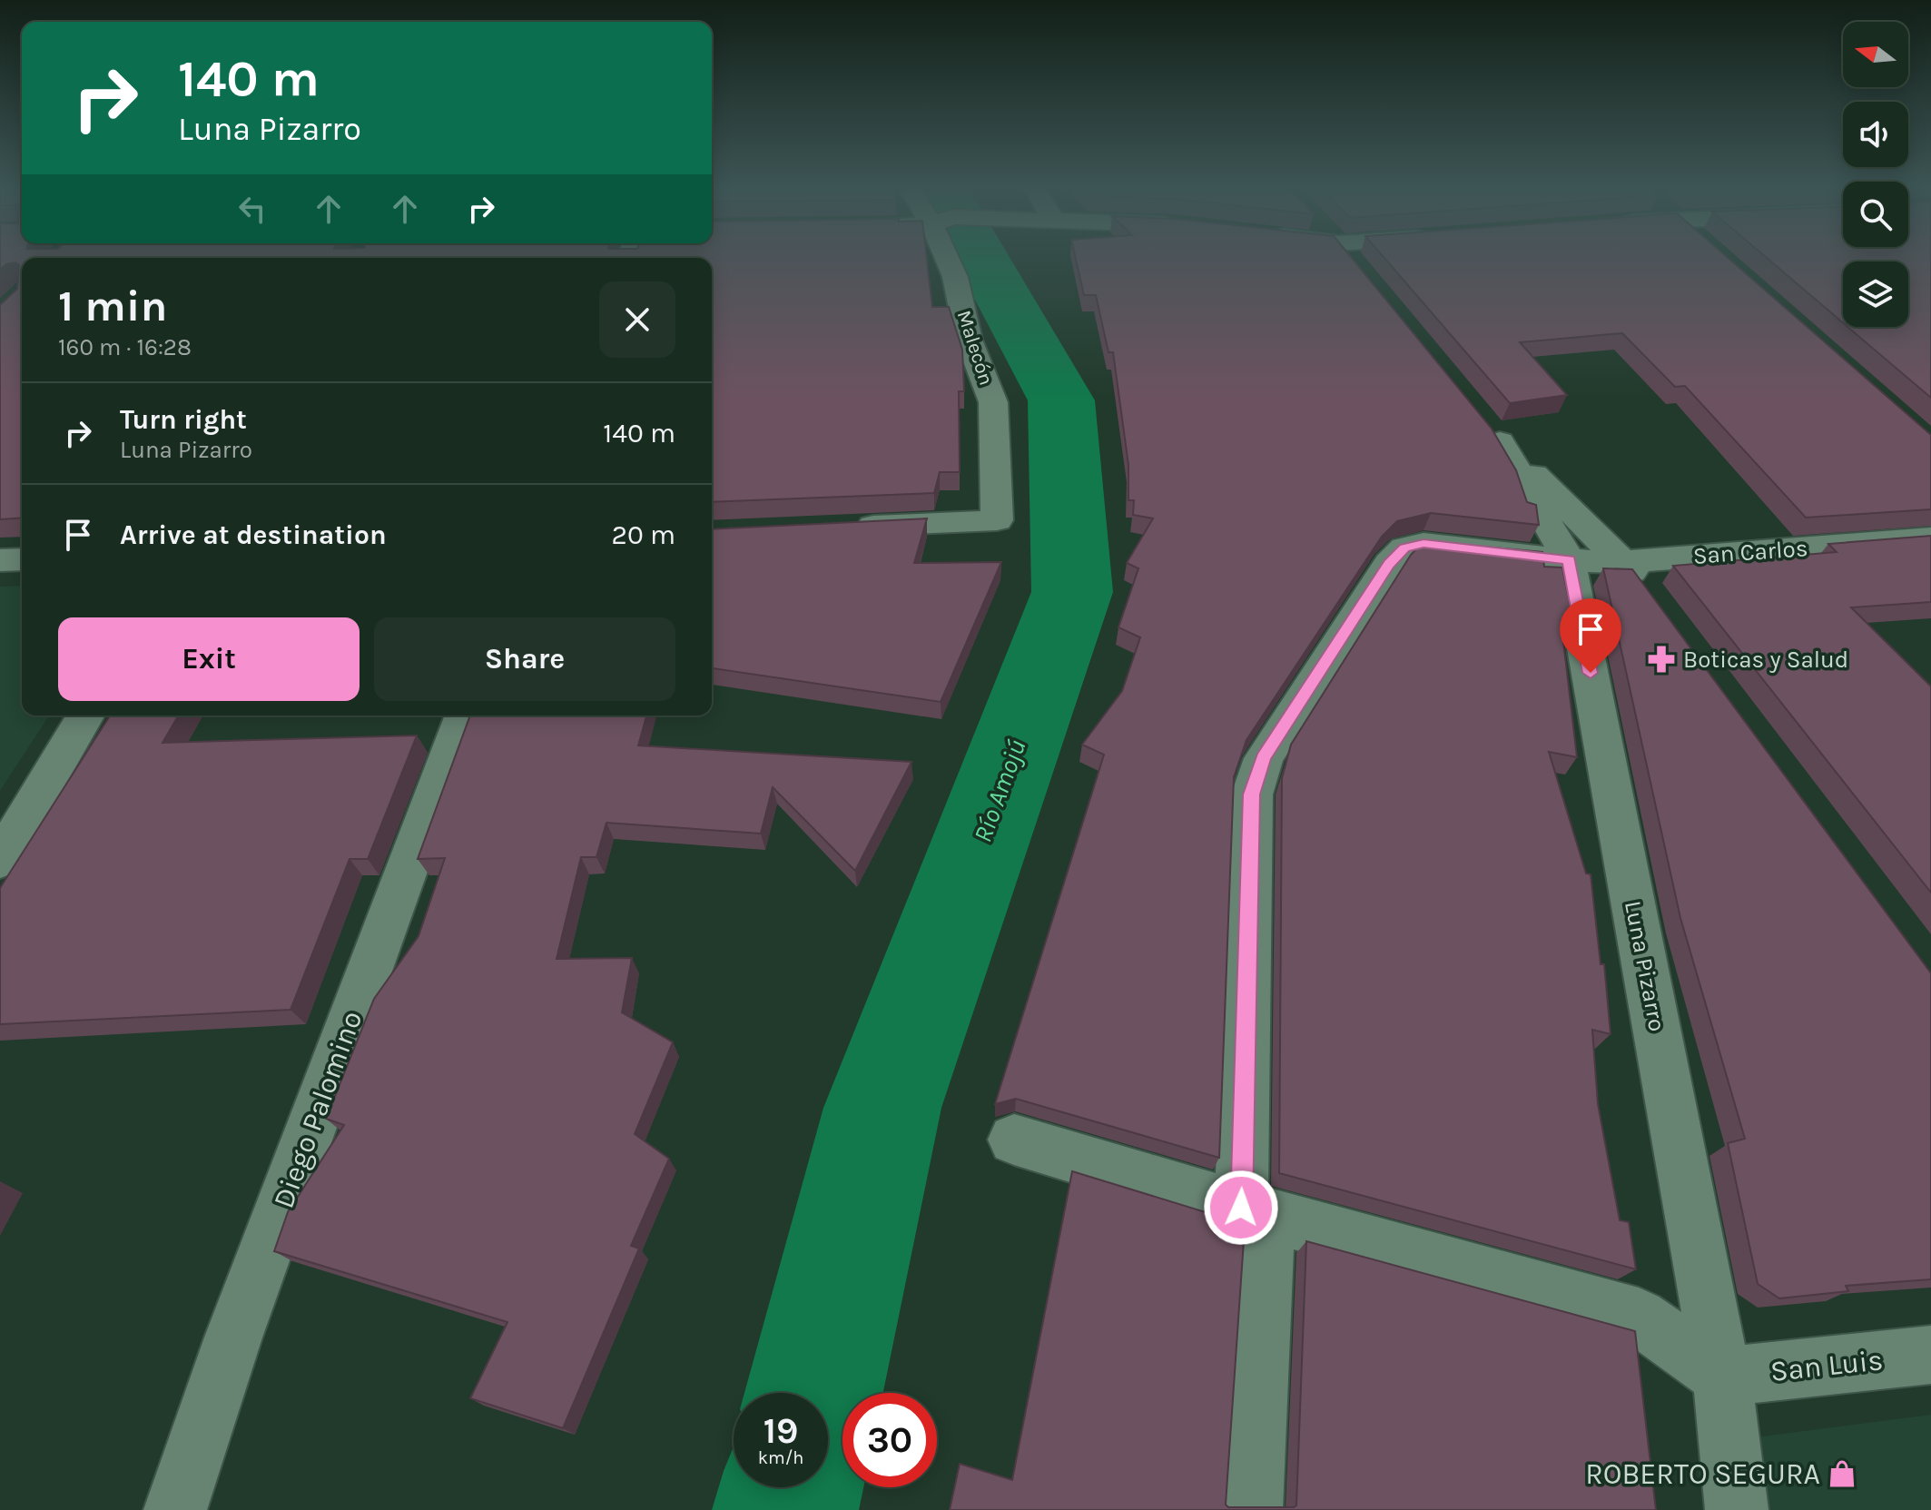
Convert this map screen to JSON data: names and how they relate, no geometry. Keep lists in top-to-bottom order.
{
  "streets": {
    "street": [
      "Malecón",
      "San Carlos",
      "Luna Pizarro",
      "Diego Palomino",
      "San Luis"
    ]
  },
  "crossings": [
    ["San Carlos", "Luna Pizarro"],
    ["Luna Pizarro", "San Luis"]
  ],
  "water": ["Río Amojú"],
  "places": {
    "pharmacy": ["Boticas y Salud"],
    "shop": ["ROBERTO SEGURA"]
  },
  "north": "left",
  "page": {
    "turn": ["140 m", "Luna Pizarro"],
    "heading": ["1 min", "160 m · 16:28"],
    "list": [
      {
        "name": "Turn right",
        "note": "Luna Pizarro",
        "value": "140 m"
      },
      {
        "name": "Arrive at destination",
        "value": "20 m"
      }
    ],
    "buttons": ["Exit", "Share"],
    "speed": "19 km/h",
    "limit": "30"
  }
}
